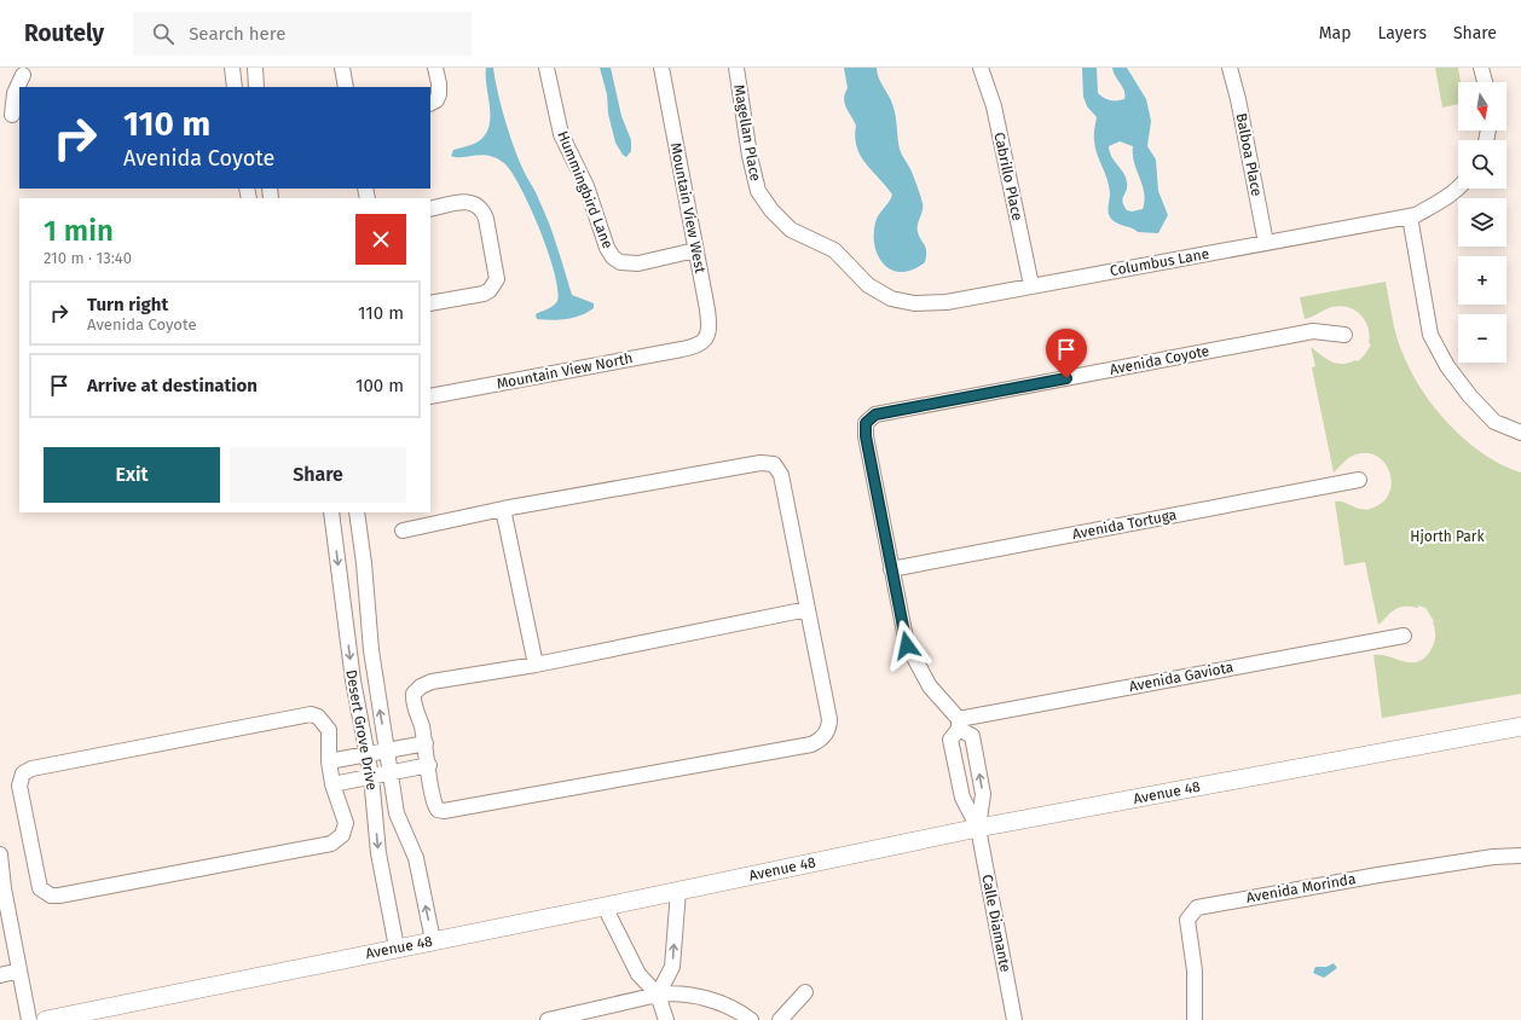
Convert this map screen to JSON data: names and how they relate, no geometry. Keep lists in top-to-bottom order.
{
  "streets": {
    "main road": ["Avenue 48"],
    "street": [
      "Magellan Place",
      "Balboa Place",
      "Cabrillo Place",
      "Hummingbird Lane",
      "Mountain View West",
      "Columbus Lane",
      "Avenida Coyote",
      "Mountain View North",
      "Avenida Tortuga",
      "Avenida Gaviota",
      "Desert Grove Drive",
      "Avenida Morinda",
      "Calle Diamante"
    ]
  },
  "crossings": [
    ["Magellan Place", "Columbus Lane"],
    ["Balboa Place", "Columbus Lane"],
    ["Cabrillo Place", "Columbus Lane"],
    ["Hummingbird Lane", "Mountain View West"],
    ["Mountain View West", "Mountain View North"],
    ["Avenida Coyote", "Avenida Tortuga"],
    ["Desert Grove Drive", "Avenue 48"],
    ["Avenue 48", "Calle Diamante"]
  ],
  "parks": ["Hjorth Park"],
  "north": "bottom",
  "page": {
    "header": "Routely",
    "search": "Search here",
    "nav": ["Map", "Layers", "Share"],
    "map_buttons": ["+", "−"],
    "turn": ["110 m", "Avenida Coyote"],
    "heading": ["1 min", "210 m · 13:40"],
    "list": [
      {
        "name": "Turn right",
        "note": "Avenida Coyote",
        "value": "110 m"
      },
      {
        "name": "Arrive at destination",
        "value": "100 m"
      }
    ],
    "buttons": ["Exit", "Share"]
  }
}
